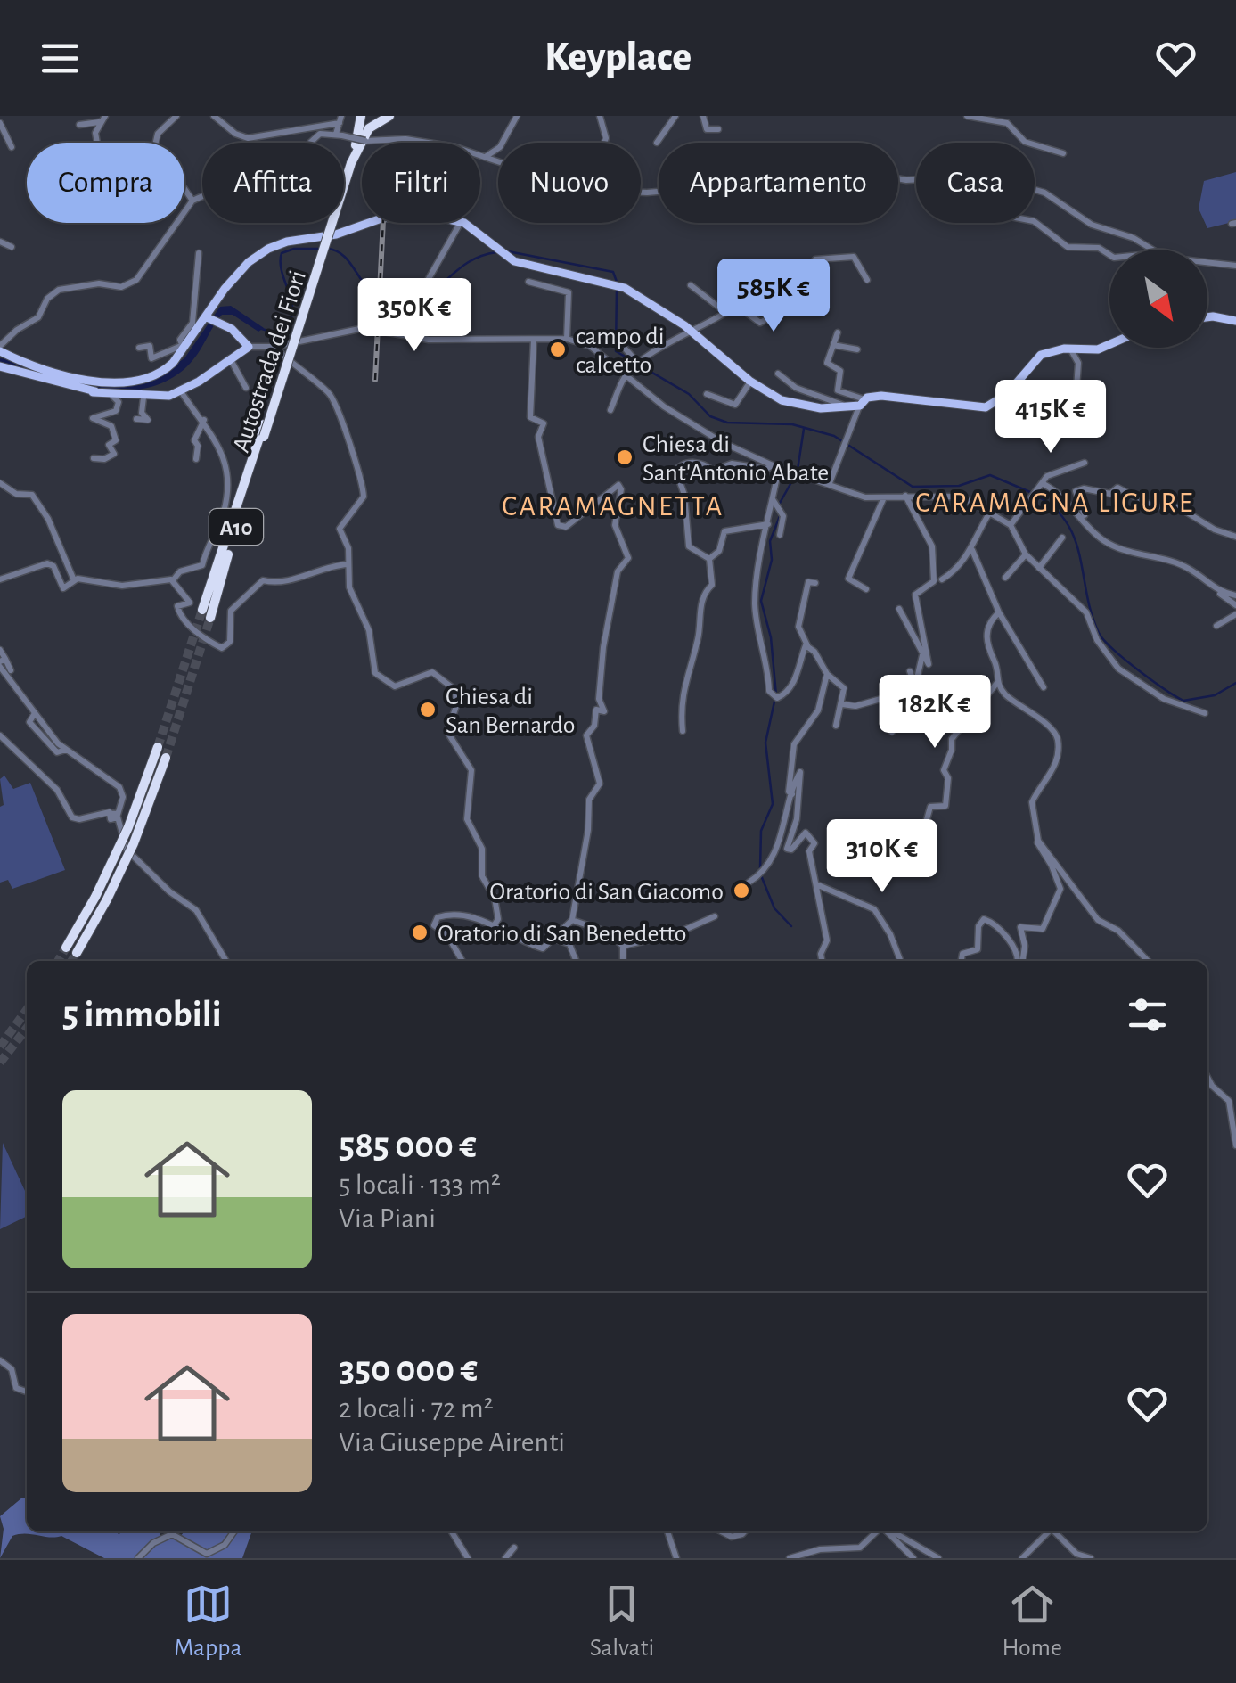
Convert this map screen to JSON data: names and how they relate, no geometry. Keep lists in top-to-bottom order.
{
  "streets": {
    "highway": ["Autostrada dei Fiori", "A10"]
  },
  "districts": ["CARAMAGNA LIGURE", "CARAMAGNETTA"],
  "places": [
    "campo di calcetto",
    "Chiesa di Sant'Antonio Abate",
    "Chiesa di San Bernardo",
    "Oratorio di San Giacomo",
    "Oratorio di San Benedetto"
  ],
  "north": "bottom right",
  "page": {
    "header": "Keyplace",
    "chip": [
      "Compra",
      "Affitta",
      "Filtri",
      "Nuovo",
      "Appartamento",
      "Casa"
    ],
    "price": [
      "585K €",
      "350K €",
      "415K €",
      "182K €",
      "310K €"
    ],
    "heading": "5 immobili",
    "list": [
      {
        "name": "585 000 €",
        "note": "5 locali · 133 m² · Via Piani"
      },
      {
        "name": "350 000 €",
        "note": "2 locali · 72 m² · Via Giuseppe Airenti"
      }
    ],
    "tabs": ["Mappa", "Salvati", "Home"]
  }
}
